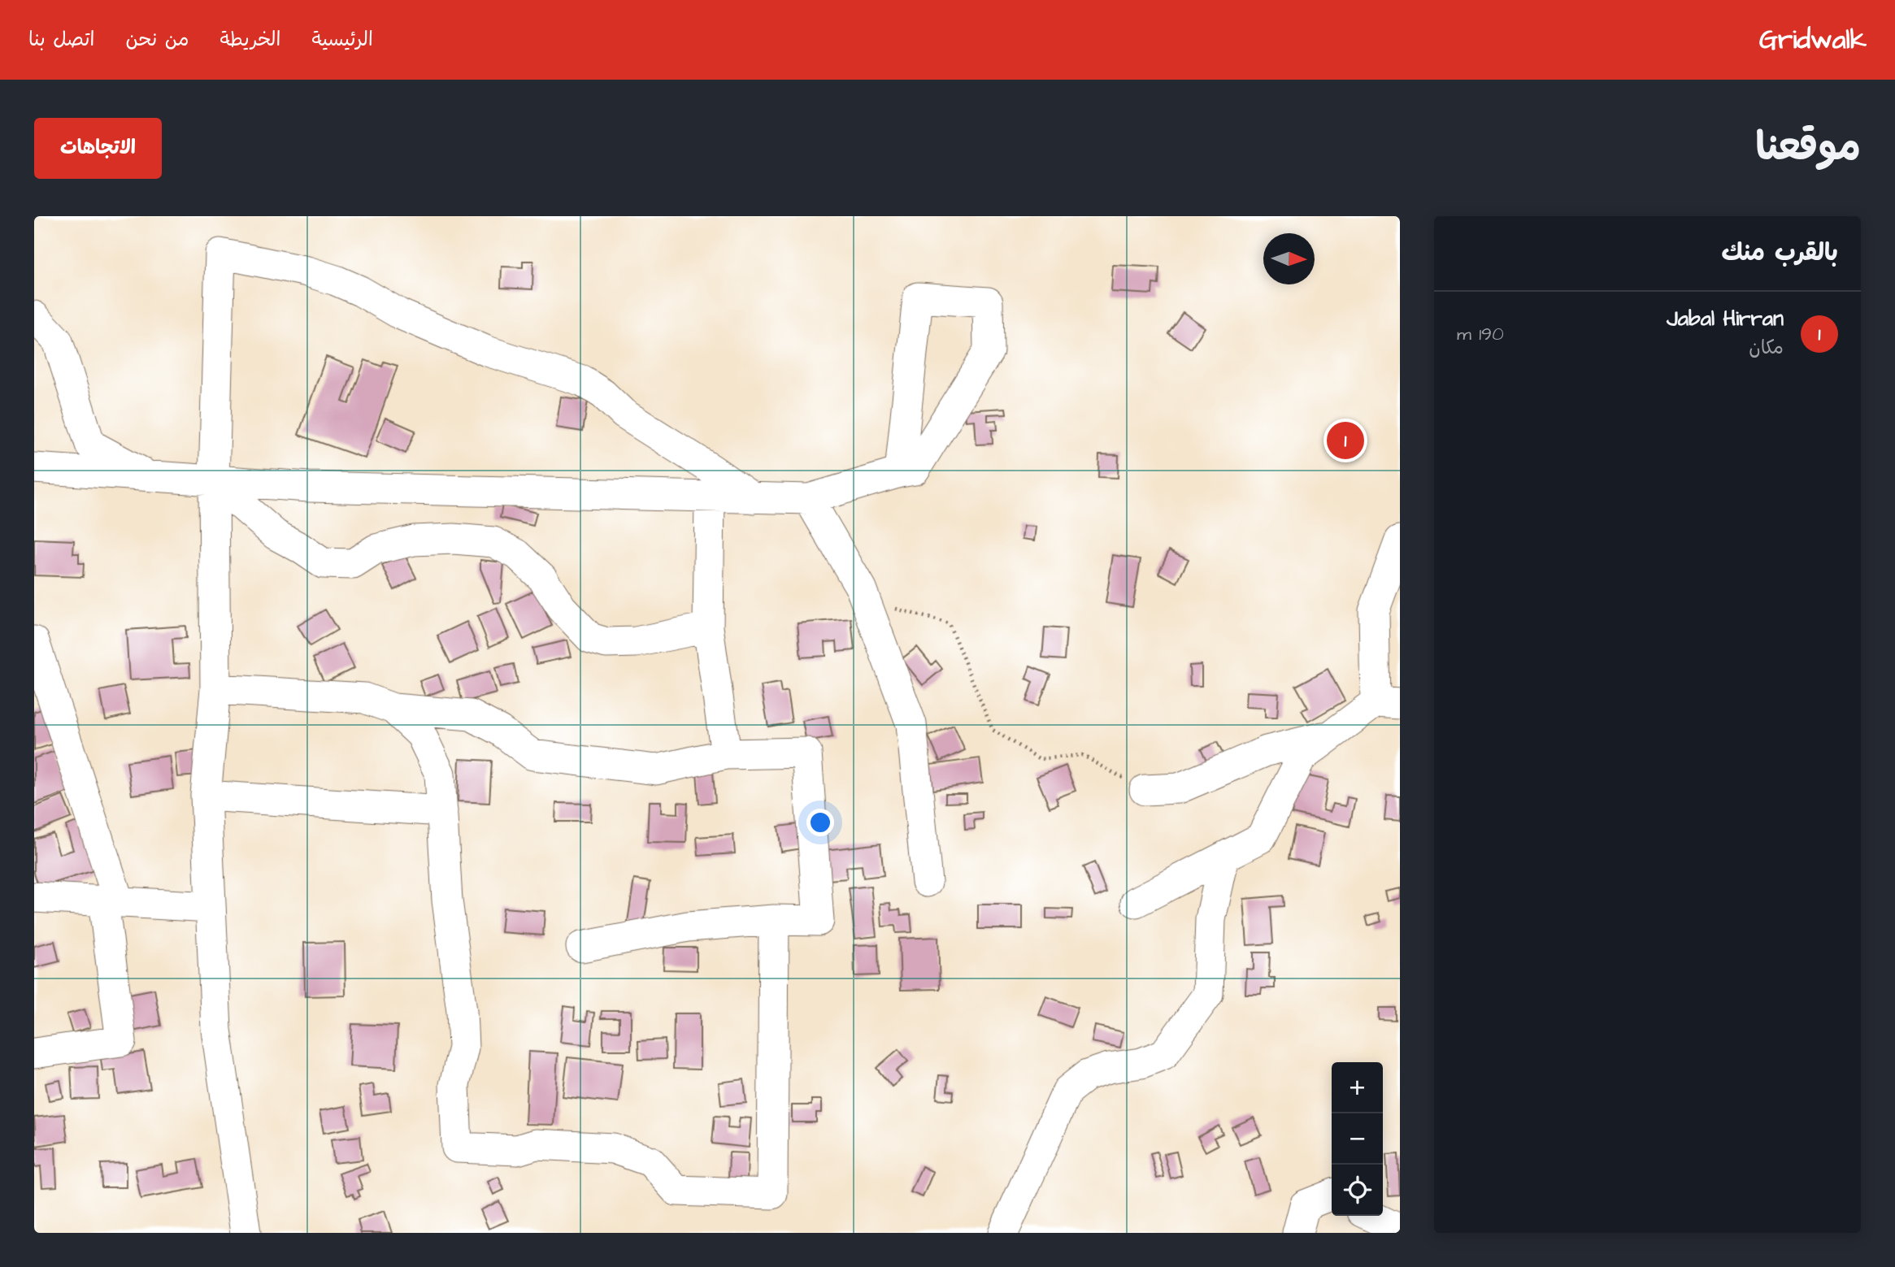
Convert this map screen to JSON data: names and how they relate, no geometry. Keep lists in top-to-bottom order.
{
  "north": "right",
  "page": {
    "header": "Gridwalk",
    "nav": [
      "الرئيسية",
      "الخريطة",
      "من نحن",
      "اتصل بنا"
    ],
    "title": "موقعنا",
    "buttons": "الاتجاهات",
    "heading": "بالقرب منك",
    "list": [
      {
        "mark": "1",
        "name": "Jabal Hirran",
        "note": "مكان",
        "value": "190 m"
      }
    ],
    "pins": "1",
    "map_buttons": ["+", "−"]
  }
}
